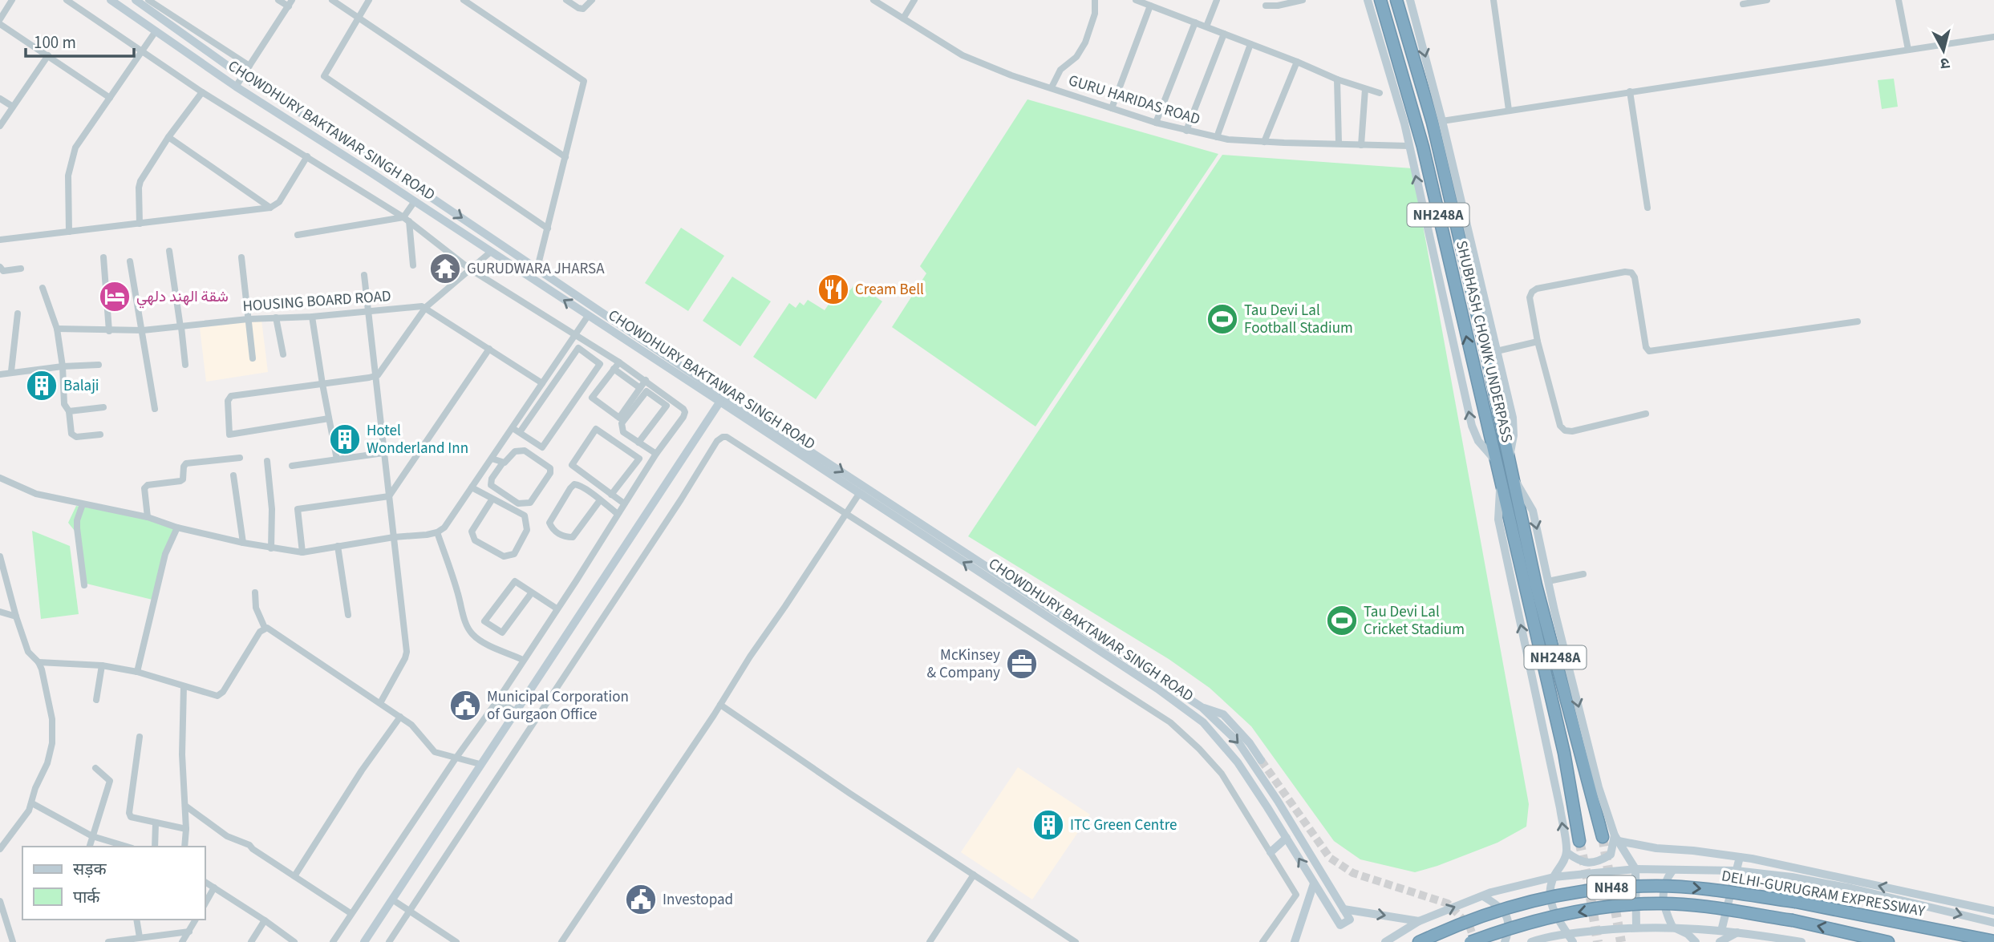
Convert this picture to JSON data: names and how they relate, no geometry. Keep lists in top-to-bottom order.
{
  "streets": {
    "highway": [
      "NH248A",
      "SHUBHASH CHOWK UNDERPASS",
      "NH48",
      "DELHI-GURUGRAM EXPRESSWAY"
    ],
    "main road": ["CHOWDHURY BAKTAWAR SINGH ROAD"],
    "street": ["GURU HARIDAS ROAD", "HOUSING BOARD ROAD"]
  },
  "crossings": [
    ["NH248A", "SHUBHASH CHOWK UNDERPASS"]
  ],
  "places": {
    "temple": ["GURUDWARA JHARSA"],
    "restaurant": ["Cream Bell"],
    "hotel": ["شقة الهند دلهي"],
    "sports": ["Tau Devi Lal Football Stadium", "Tau Devi Lal Cricket Stadium"],
    "building": ["Balaji", "Hotel Wonderland Inn", "ITC Green Centre"],
    "office": ["McKinsey & Company"],
    "public building": ["Municipal Corporation of Gurgaon Office", "Investopad"]
  },
  "legend": ["सड़क", "पार्क"],
  "scale_bar": "100 m",
  "north": "bottom"
}
